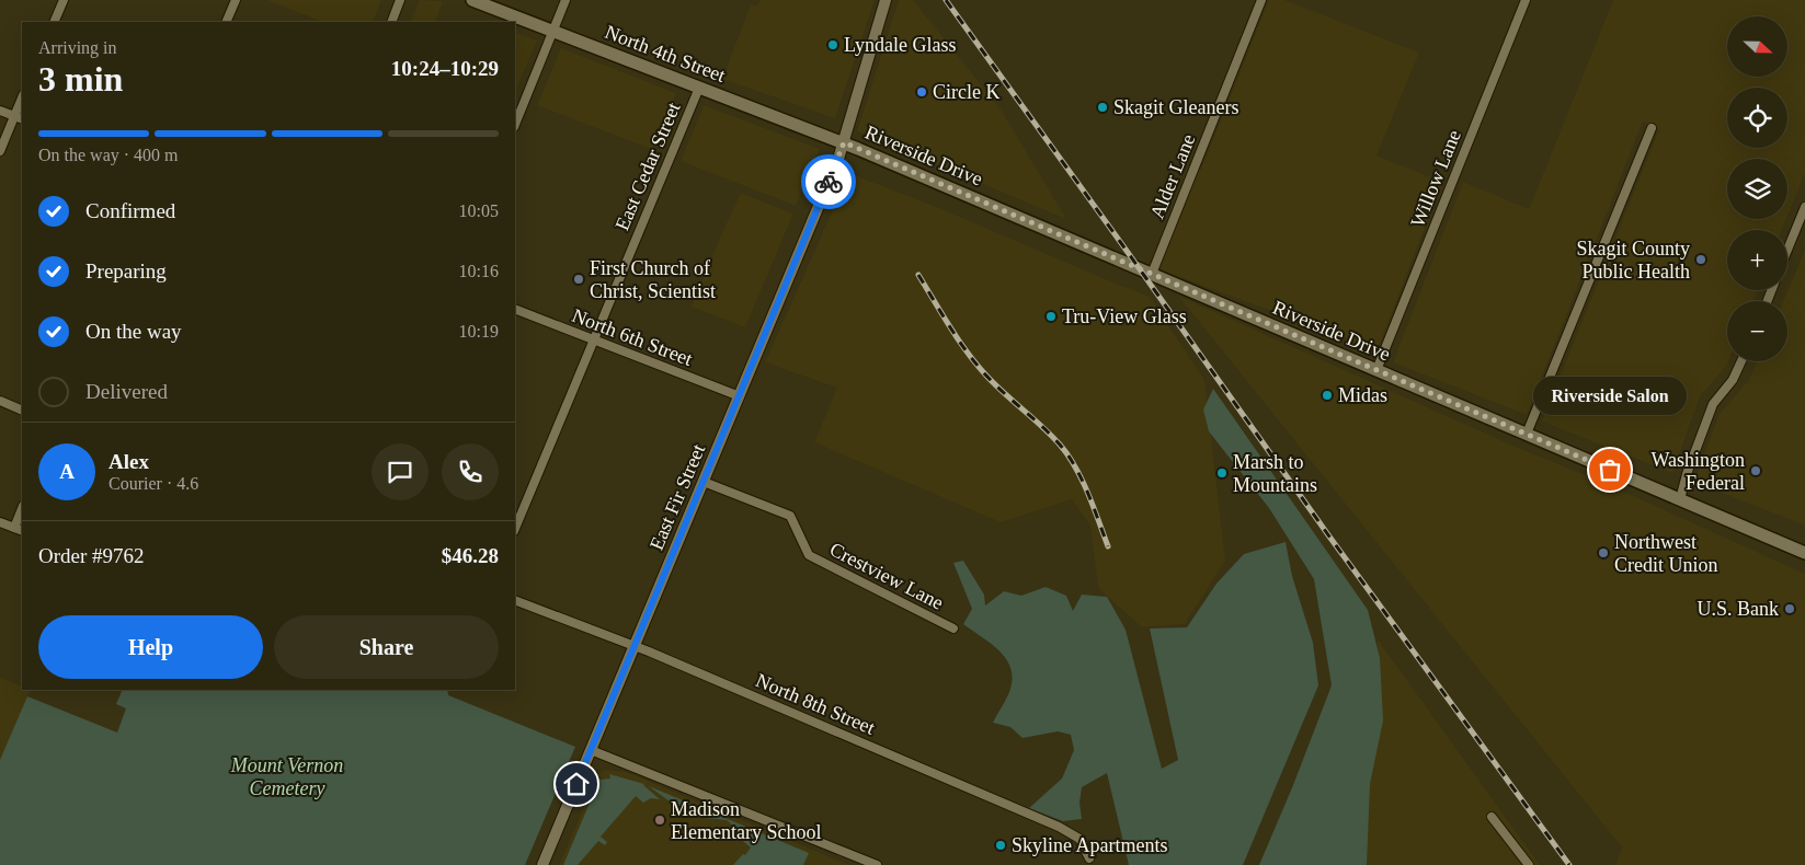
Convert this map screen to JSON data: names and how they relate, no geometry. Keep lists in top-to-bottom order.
{
  "streets": {
    "main road": ["North 4th Street", "Riverside Drive"],
    "street": [
      "East Cedar Street",
      "Alder Lane",
      "Willow Lane",
      "North 6th Street",
      "East Fir Street",
      "Crestview Lane",
      "North 8th Street"
    ]
  },
  "crossings": [
    ["North 4th Street", "Riverside Drive"],
    ["North 4th Street", "East Cedar Street"],
    ["North 4th Street", "East Fir Street"],
    ["Riverside Drive", "Alder Lane"],
    ["Riverside Drive", "Willow Lane"],
    ["Riverside Drive", "East Fir Street"],
    ["East Cedar Street", "North 6th Street"],
    ["North 6th Street", "East Fir Street"],
    ["East Fir Street", "Crestview Lane"],
    ["East Fir Street", "North 8th Street"]
  ],
  "parks": ["Mount Vernon Cemetery"],
  "places": [
    "Lyndale Glass",
    "Circle K",
    "Skagit Gleaners",
    "Skagit County Public Health",
    "First Church of Christ, Scientist",
    "Tru-View Glass",
    "Midas",
    "Riverside Salon",
    "Washington Federal",
    "Marsh to Mountains",
    "Northwest Credit Union",
    "U.S. Bank",
    "Madison Elementary School",
    "Skyline Apartments"
  ],
  "north": "right",
  "page": {
    "map_buttons": ["+", "−"],
    "heading": ["3 min", "Arriving in", "10:24–10:29"],
    "panel": [
      "Alex",
      "Courier · 4.6",
      "Order #9762",
      "$46.28"
    ],
    "bar": "On the way · 400 m",
    "list": [
      ["Confirmed", "10:05"],
      ["Preparing", "10:16"],
      ["On the way", "10:19"],
      "Delivered"
    ],
    "bubble": "Riverside Salon",
    "round": "A",
    "buttons": ["Help", "Share"]
  }
}
